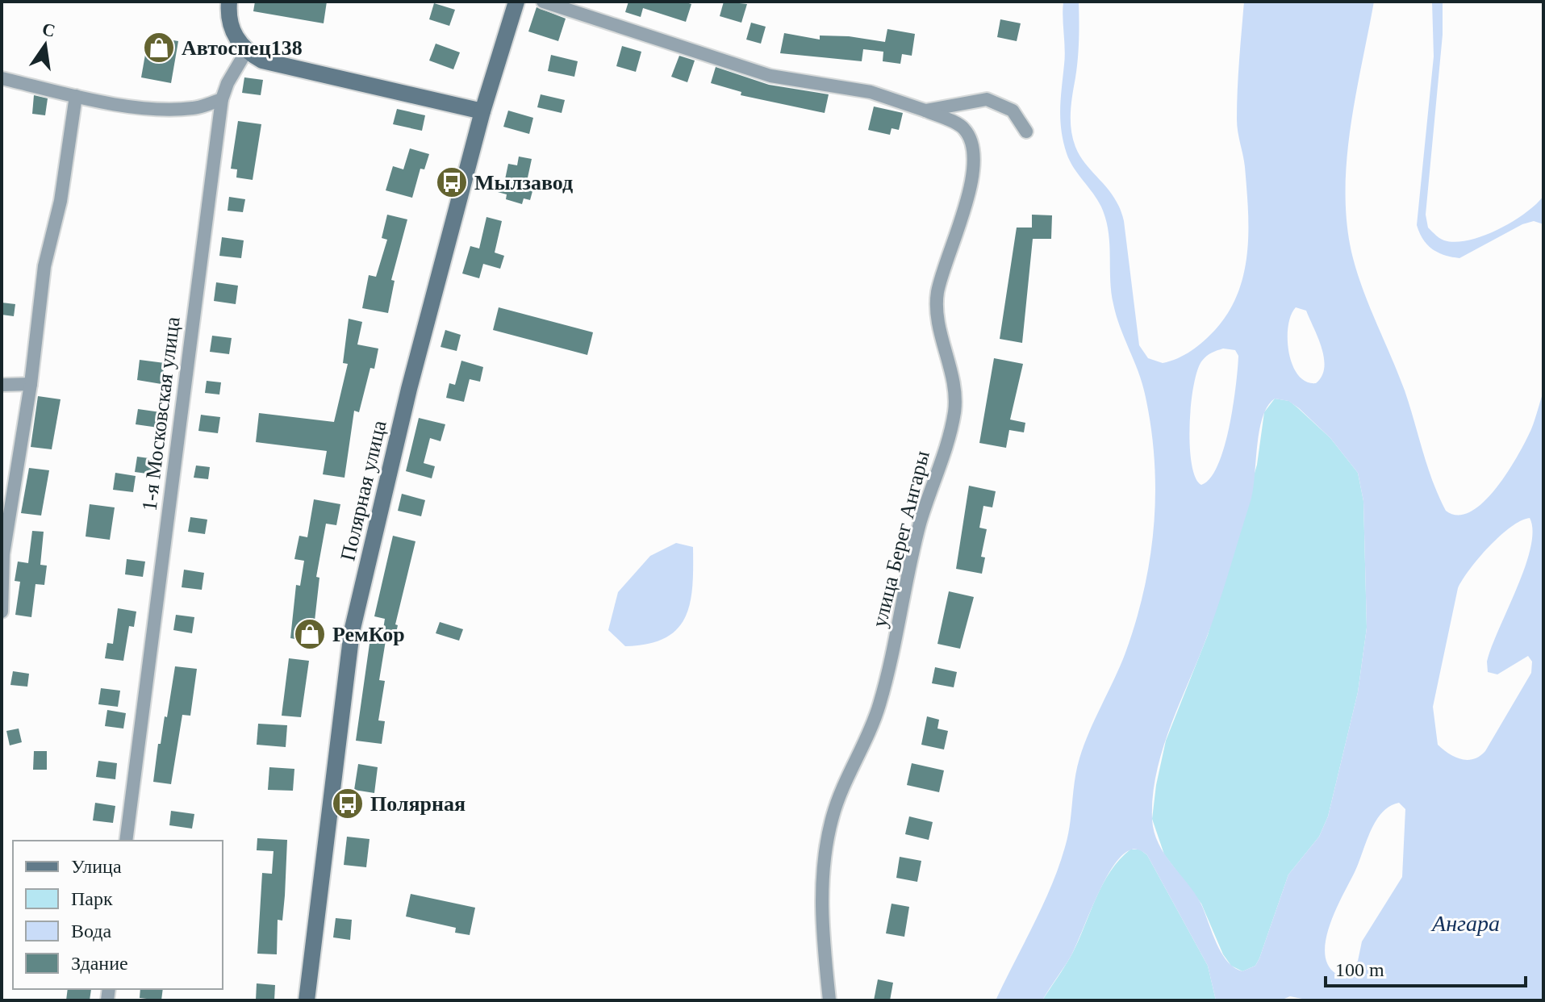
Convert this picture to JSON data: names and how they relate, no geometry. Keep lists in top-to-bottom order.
{
  "streets": {
    "main road": ["Полярная улица"],
    "street": ["1-я Московская улица", "улица Берег Ангары"]
  },
  "water": ["Ангара"],
  "places": {
    "shop": ["Автоспец138", "РемКор"],
    "bus stop": ["Мылзавод", "Полярная"]
  },
  "legend": [
    "Улица",
    "Парк",
    "Вода",
    "Здание"
  ],
  "scale_bar": "100 m",
  "north": "top"
}
